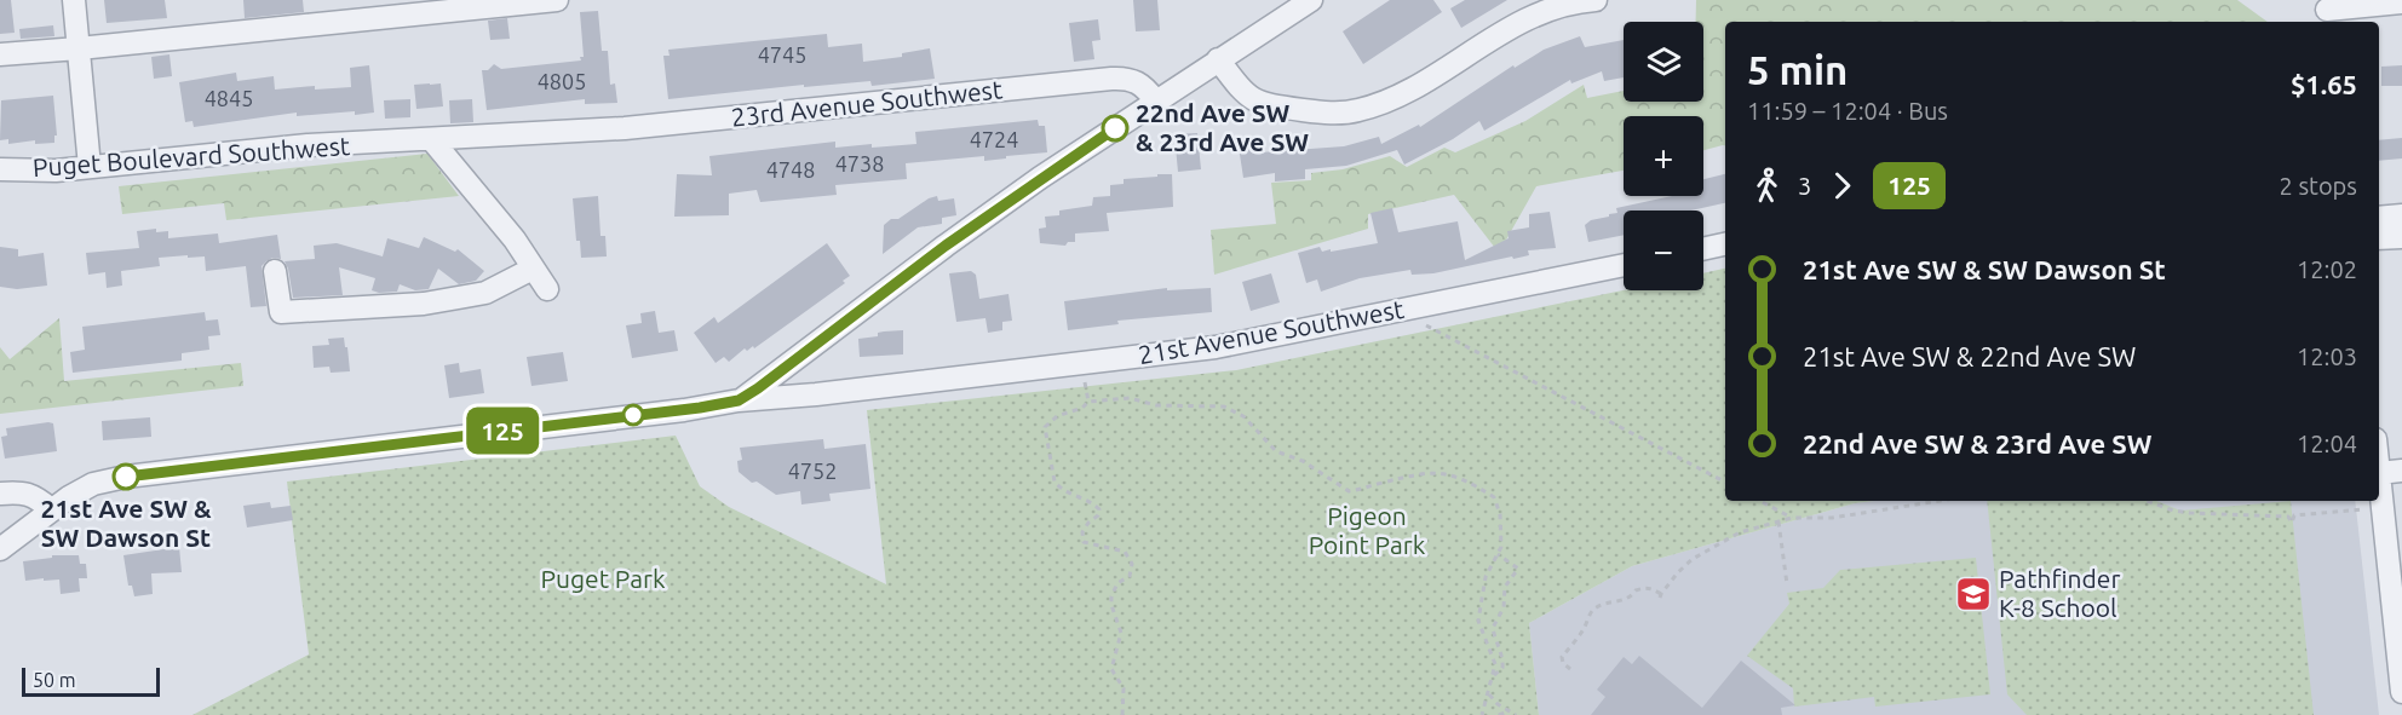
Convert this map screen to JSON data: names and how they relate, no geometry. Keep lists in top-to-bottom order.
{
  "streets": {
    "street": ["23rd Avenue Southwest", "Puget Boulevard Southwest", "21st Avenue Southwest"]
  },
  "crossings": [
    ["23rd Avenue Southwest", "Puget Boulevard Southwest"]
  ],
  "parks": ["Pigeon Point Park", "Puget Park"],
  "places": {
    "other": ["22nd Ave SW & 23rd Ave SW", "21st Ave SW & SW Dawson St"],
    "school or university": ["Pathfinder K-8 School"]
  },
  "lines": ["bus line 125"],
  "house_numbers": [
    "4745",
    "4805",
    "4845",
    "4724",
    "4738",
    "4748",
    "4752"
  ],
  "scale_bar": "50 m",
  "page": {
    "on_map": "125",
    "map_buttons": ["+", "−"],
    "heading": ["5 min", "11:59 – 12:04 · Bus", "$1.65"],
    "legs": ["3", "125", "2 stops"],
    "list": [
      {
        "name": "21st Ave SW & SW Dawson St",
        "value": "12:02"
      },
      {
        "name": "21st Ave SW & 22nd Ave SW",
        "value": "12:03"
      },
      {
        "name": "22nd Ave SW & 23rd Ave SW",
        "value": "12:04"
      }
    ],
    "scale": "50 m"
  }
}
